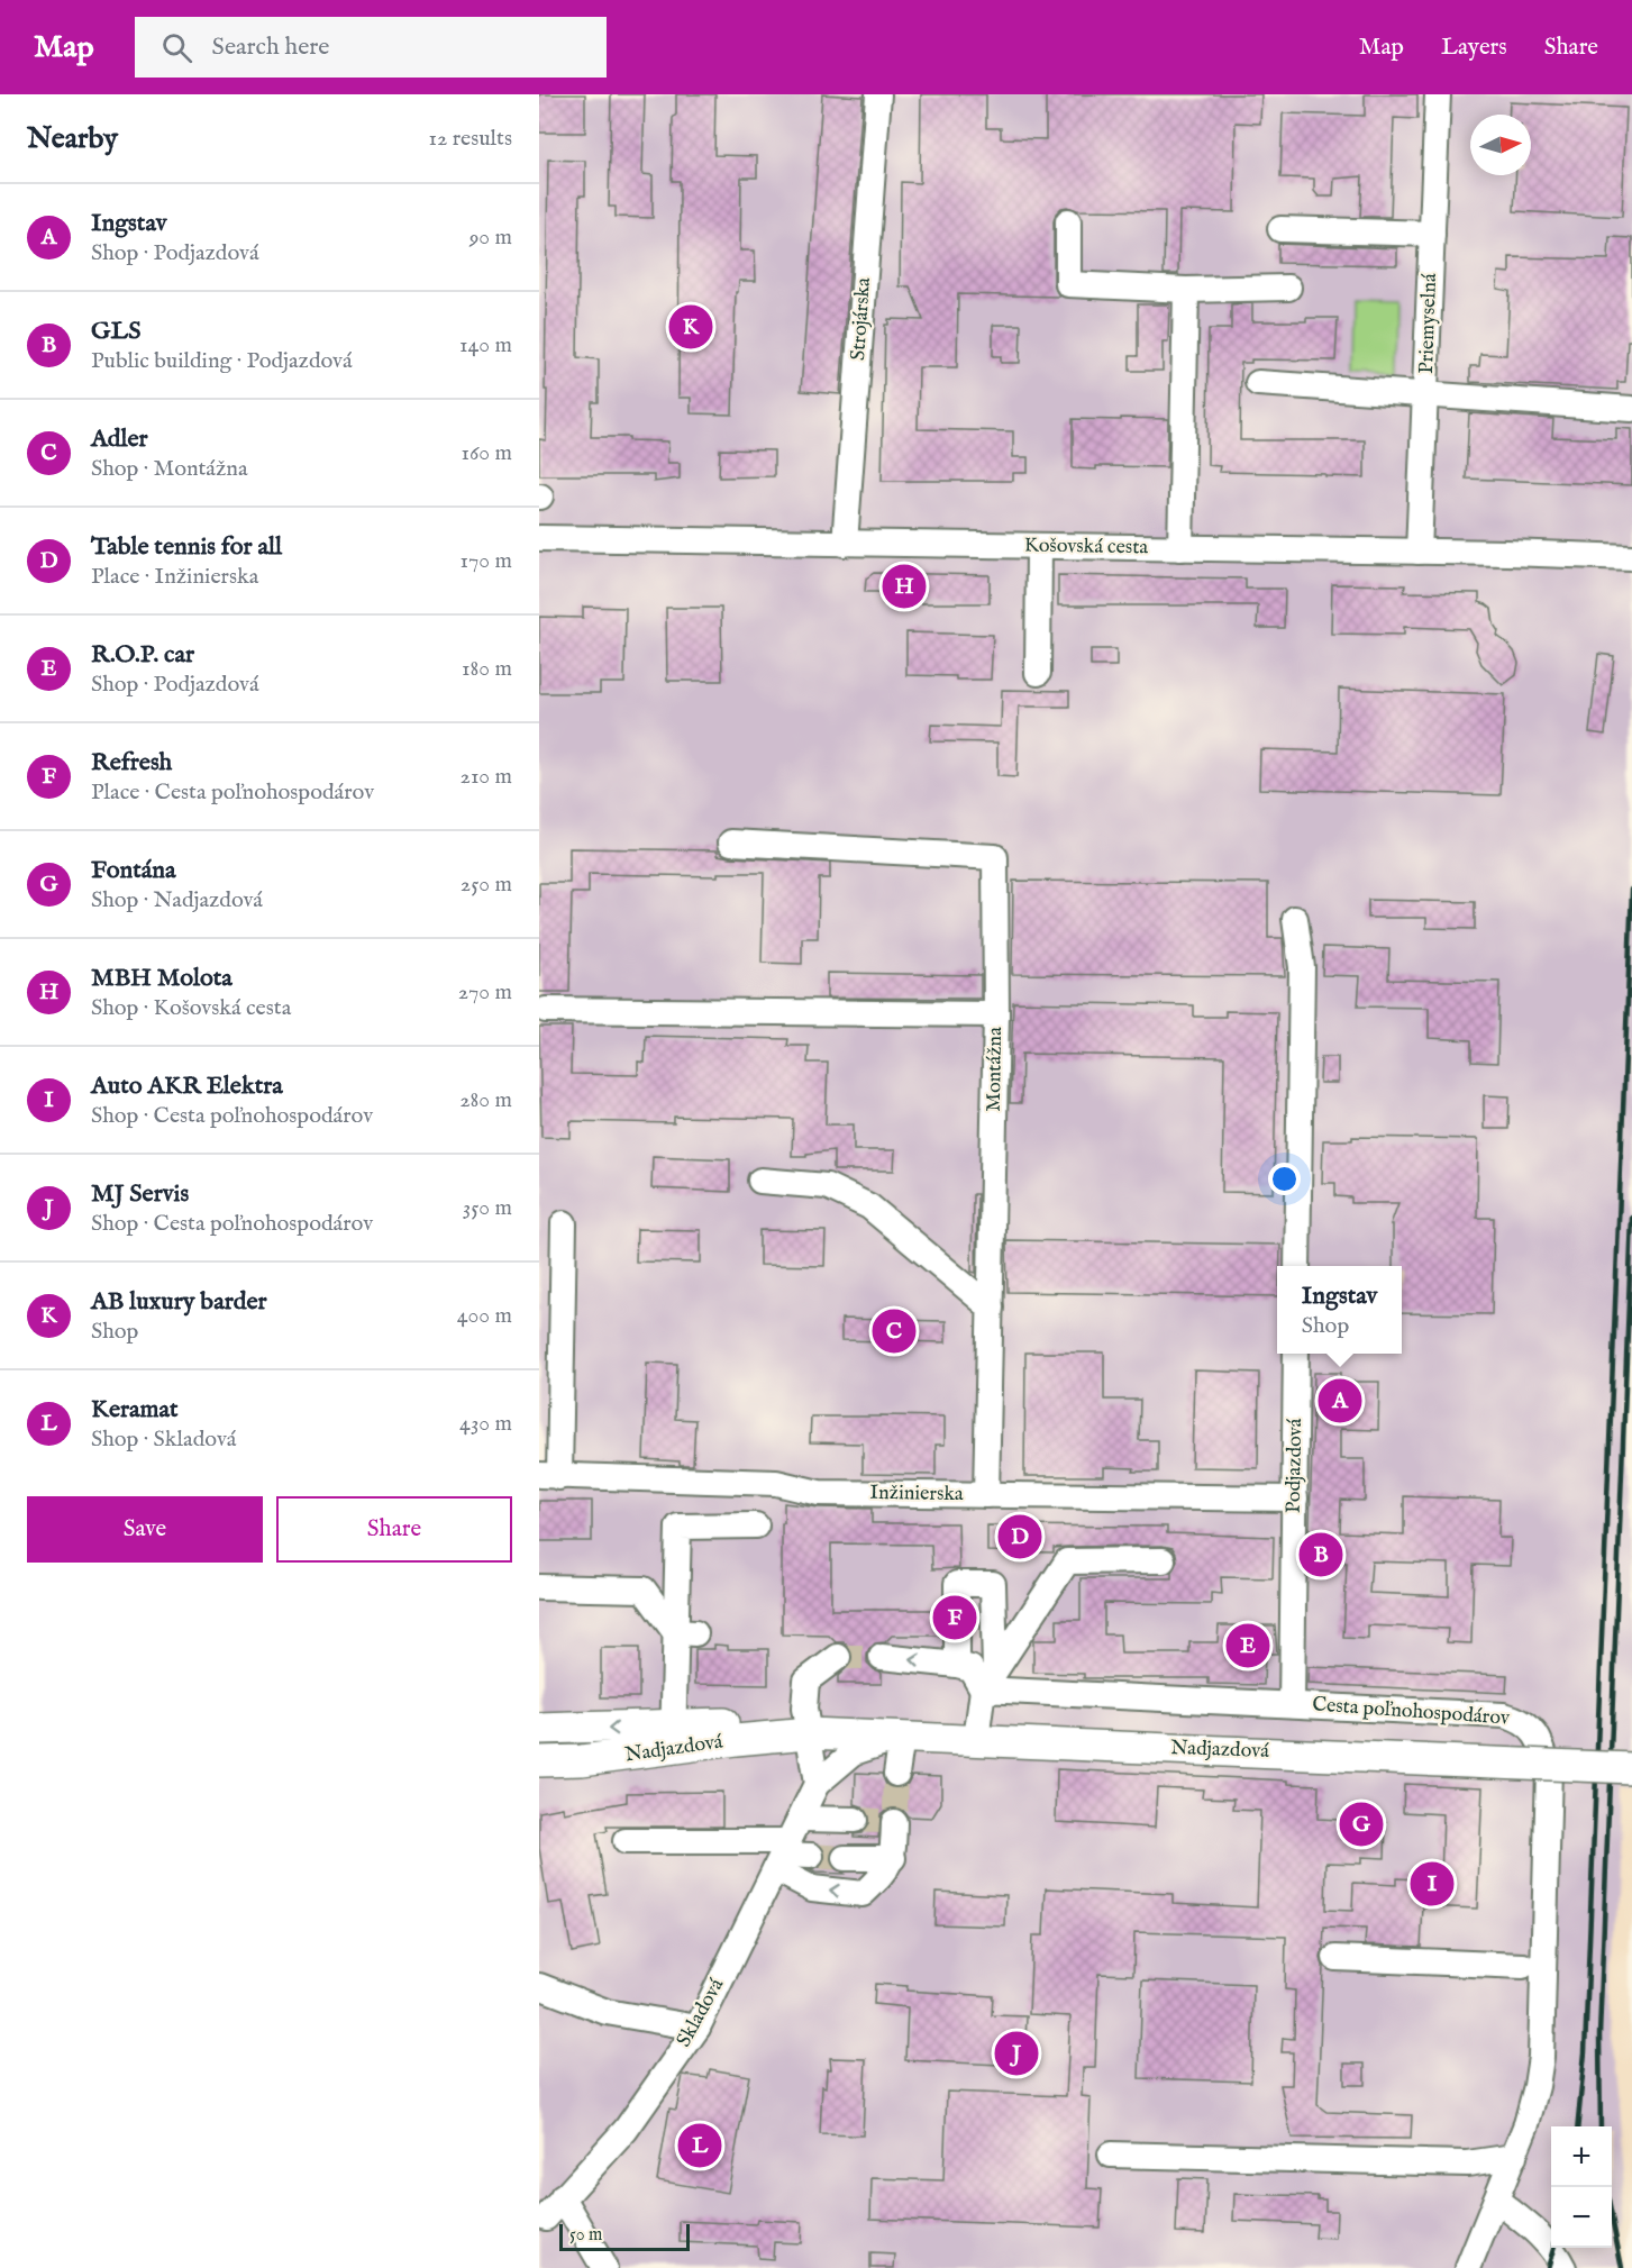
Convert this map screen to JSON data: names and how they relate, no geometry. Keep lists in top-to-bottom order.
{
  "streets": {
    "main road": ["Nadjazdová"],
    "street": [
      "Strojárska",
      "Priemyselná",
      "Košovská cesta",
      "Montážna",
      "Podjazdová",
      "Inžinierska",
      "Cesta poľnohospodárov",
      "Skladová"
    ]
  },
  "crossings": [
    ["Strojárska", "Košovská cesta"],
    ["Priemyselná", "Košovská cesta"],
    ["Montážna", "Inžinierska"],
    ["Podjazdová", "Inžinierska"],
    ["Podjazdová", "Cesta poľnohospodárov"],
    ["Nadjazdová", "Skladová"]
  ],
  "scale_bar": "50 m",
  "north": "right",
  "page": {
    "header": "Map",
    "search": "Search here",
    "nav": ["Map", "Layers", "Share"],
    "heading": ["Nearby", "12 results"],
    "list": [
      {
        "mark": "A",
        "name": "Ingstav",
        "note": "Shop · Podjazdová",
        "value": "90 m"
      },
      {
        "mark": "B",
        "name": "GLS",
        "note": "Public building · Podjazdová",
        "value": "140 m"
      },
      {
        "mark": "C",
        "name": "Adler",
        "note": "Shop · Montážna",
        "value": "160 m"
      },
      {
        "mark": "D",
        "name": "Table tennis for all",
        "note": "Place · Inžinierska",
        "value": "170 m"
      },
      {
        "mark": "E",
        "name": "R.O.P. car",
        "note": "Shop · Podjazdová",
        "value": "180 m"
      },
      {
        "mark": "F",
        "name": "Refresh",
        "note": "Place · Cesta poľnohospodárov",
        "value": "210 m"
      },
      {
        "mark": "G",
        "name": "Fontána",
        "note": "Shop · Nadjazdová",
        "value": "250 m"
      },
      {
        "mark": "H",
        "name": "MBH Molota",
        "note": "Shop · Košovská cesta",
        "value": "270 m"
      },
      {
        "mark": "I",
        "name": "Auto AKR Elektra",
        "note": "Shop · Cesta poľnohospodárov",
        "value": "280 m"
      },
      {
        "mark": "J",
        "name": "MJ Servis",
        "note": "Shop · Cesta poľnohospodárov",
        "value": "350 m"
      },
      {
        "mark": "K",
        "name": "AB luxury barder",
        "note": "Shop",
        "value": "400 m"
      },
      {
        "mark": "L",
        "name": "Keramat",
        "note": "Shop · Skladová",
        "value": "430 m"
      }
    ],
    "pins": [
      "K",
      "H",
      "C",
      "A",
      "D",
      "B",
      "F",
      "E",
      "G",
      "I",
      "J",
      "L"
    ],
    "popup": ["Ingstav", "Shop"],
    "buttons": ["Save", "Share"],
    "map_buttons": ["+", "−"],
    "scale": "50 m"
  }
}
